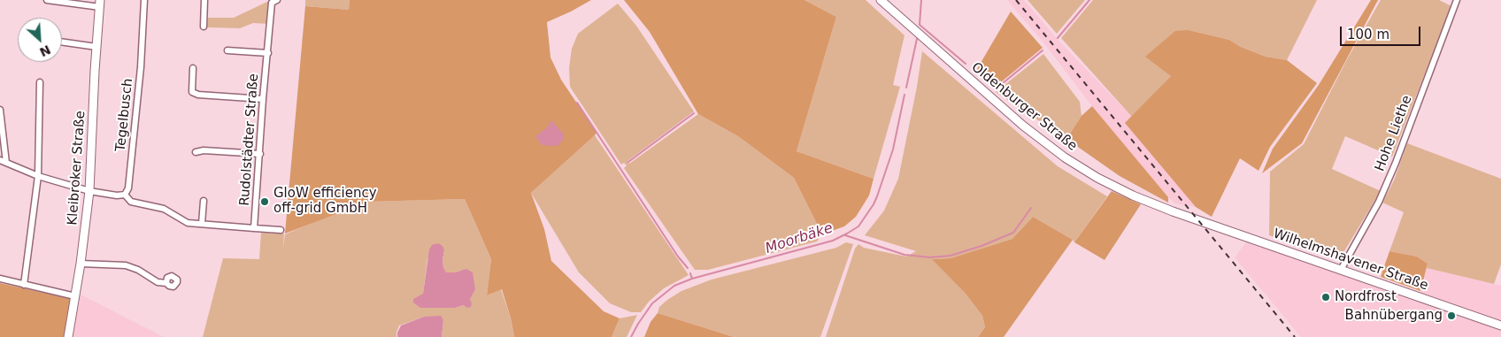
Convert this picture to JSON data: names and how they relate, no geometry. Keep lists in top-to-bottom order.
{
  "streets": {
    "street": [
      "Oldenburger Straße",
      "Tegelbusch",
      "Hohe Liethe",
      "Rudolstädter Straße",
      "Kleibroker Straße",
      "Wilhelmshavener Straße"
    ]
  },
  "crossings": [
    ["Oldenburger Straße", "Wilhelmshavener Straße"],
    ["Hohe Liethe", "Wilhelmshavener Straße"]
  ],
  "water": ["Moorbäke"],
  "places": ["GloW efficiency off-grid GmbH", "Nordfrost", "Bahnübergang"],
  "scale_bar": "100 m",
  "north": "bottom right"
}
